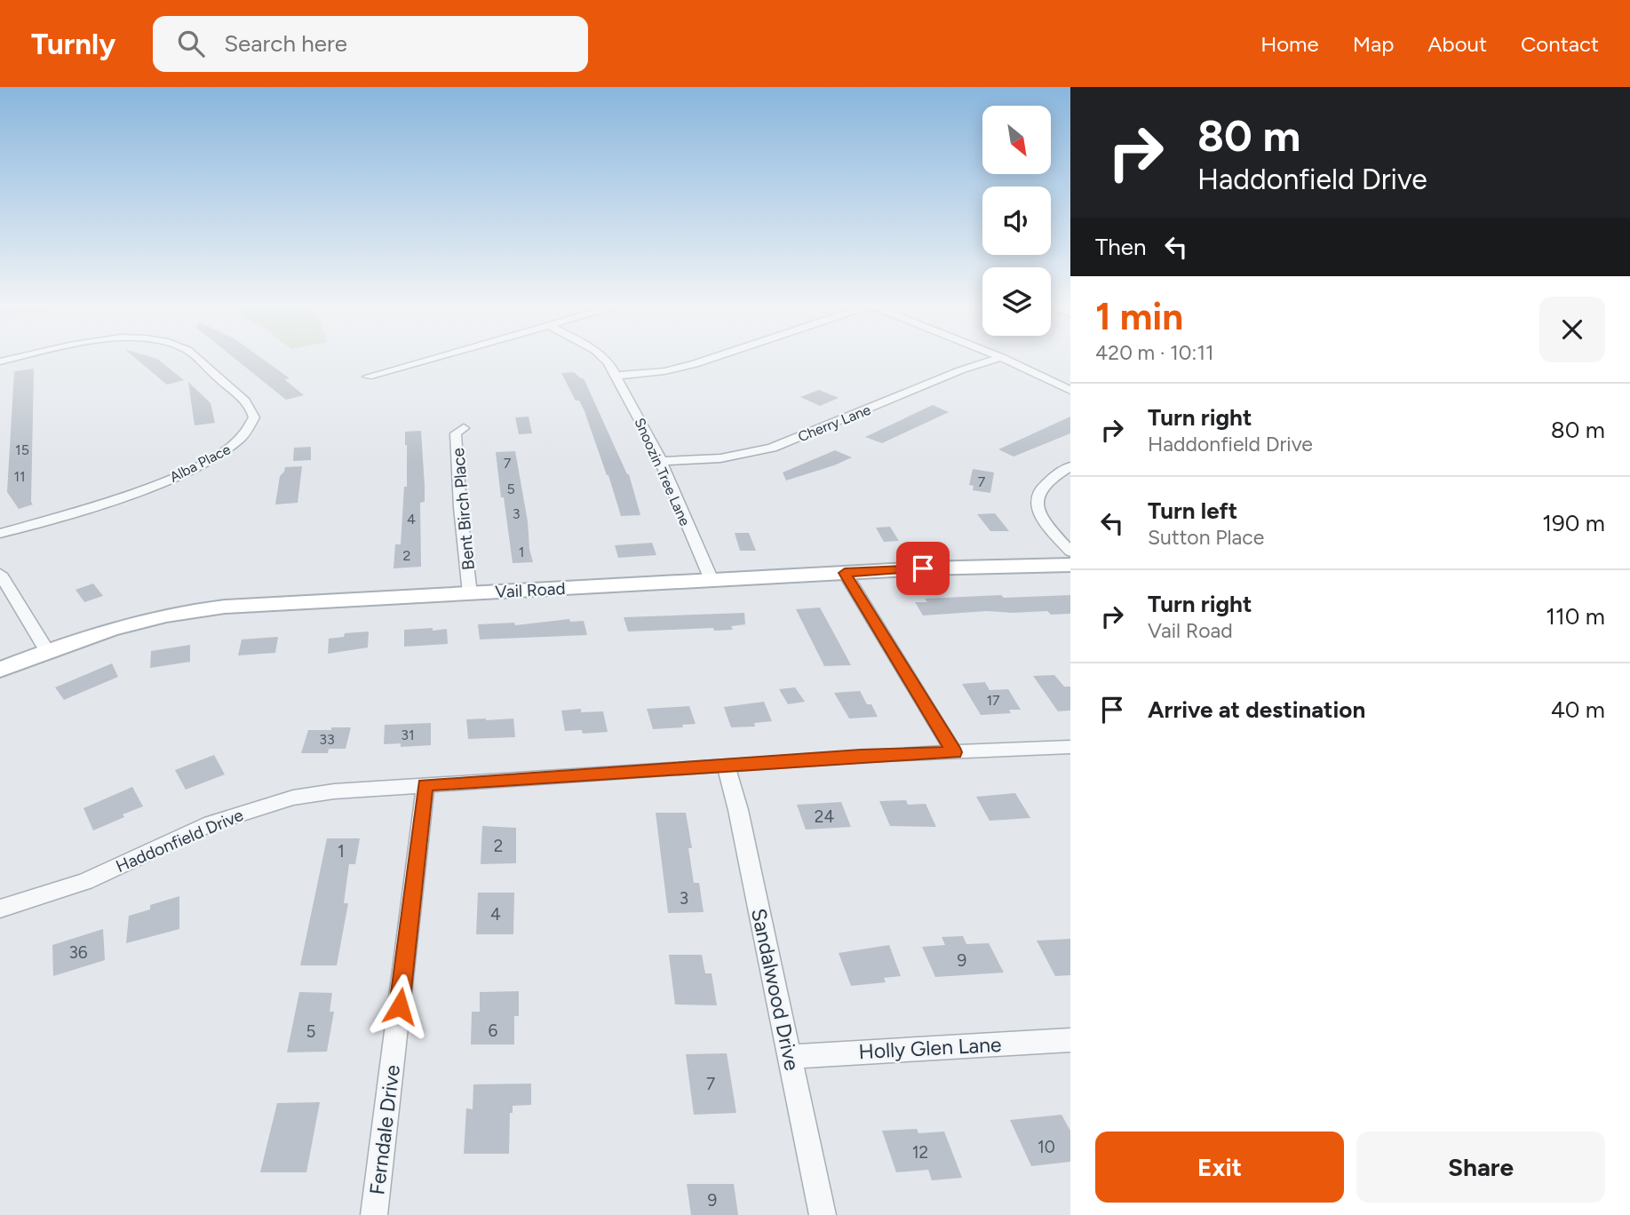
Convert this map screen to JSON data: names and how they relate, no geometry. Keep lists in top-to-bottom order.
{
  "streets": {
    "street": [
      "Cherry Lane",
      "Alba Place",
      "Snoozin Tree Lane",
      "Bent Birch Place",
      "Vail Road",
      "Haddonfield Drive",
      "Sandalwood Drive",
      "Holly Glen Lane",
      "Ferndale Drive"
    ]
  },
  "crossings": [
    ["Cherry Lane", "Snoozin Tree Lane"],
    ["Snoozin Tree Lane", "Vail Road"],
    ["Bent Birch Place", "Vail Road"],
    ["Haddonfield Drive", "Sandalwood Drive"],
    ["Haddonfield Drive", "Ferndale Drive"],
    ["Sandalwood Drive", "Holly Glen Lane"]
  ],
  "house_numbers": [
    "15",
    "7",
    "11",
    "7",
    "5",
    "3",
    "4",
    "1",
    "2",
    "17",
    "31",
    "33",
    "24",
    "2",
    "1",
    "3",
    "4",
    "36",
    "9",
    "6",
    "5",
    "7",
    "10",
    "12",
    "9"
  ],
  "north": "bottom right",
  "page": {
    "header": "Turnly",
    "search": "Search here",
    "nav": [
      "Home",
      "Map",
      "About",
      "Contact"
    ],
    "turn": ["80 m", "Haddonfield Drive"],
    "then": "Then",
    "heading": ["1 min", "420 m · 10:11"],
    "list": [
      {
        "name": "Turn right",
        "note": "Haddonfield Drive",
        "value": "80 m"
      },
      {
        "name": "Turn left",
        "note": "Sutton Place",
        "value": "190 m"
      },
      {
        "name": "Turn right",
        "note": "Vail Road",
        "value": "110 m"
      },
      {
        "name": "Arrive at destination",
        "value": "40 m"
      }
    ],
    "buttons": ["Exit", "Share"]
  }
}
